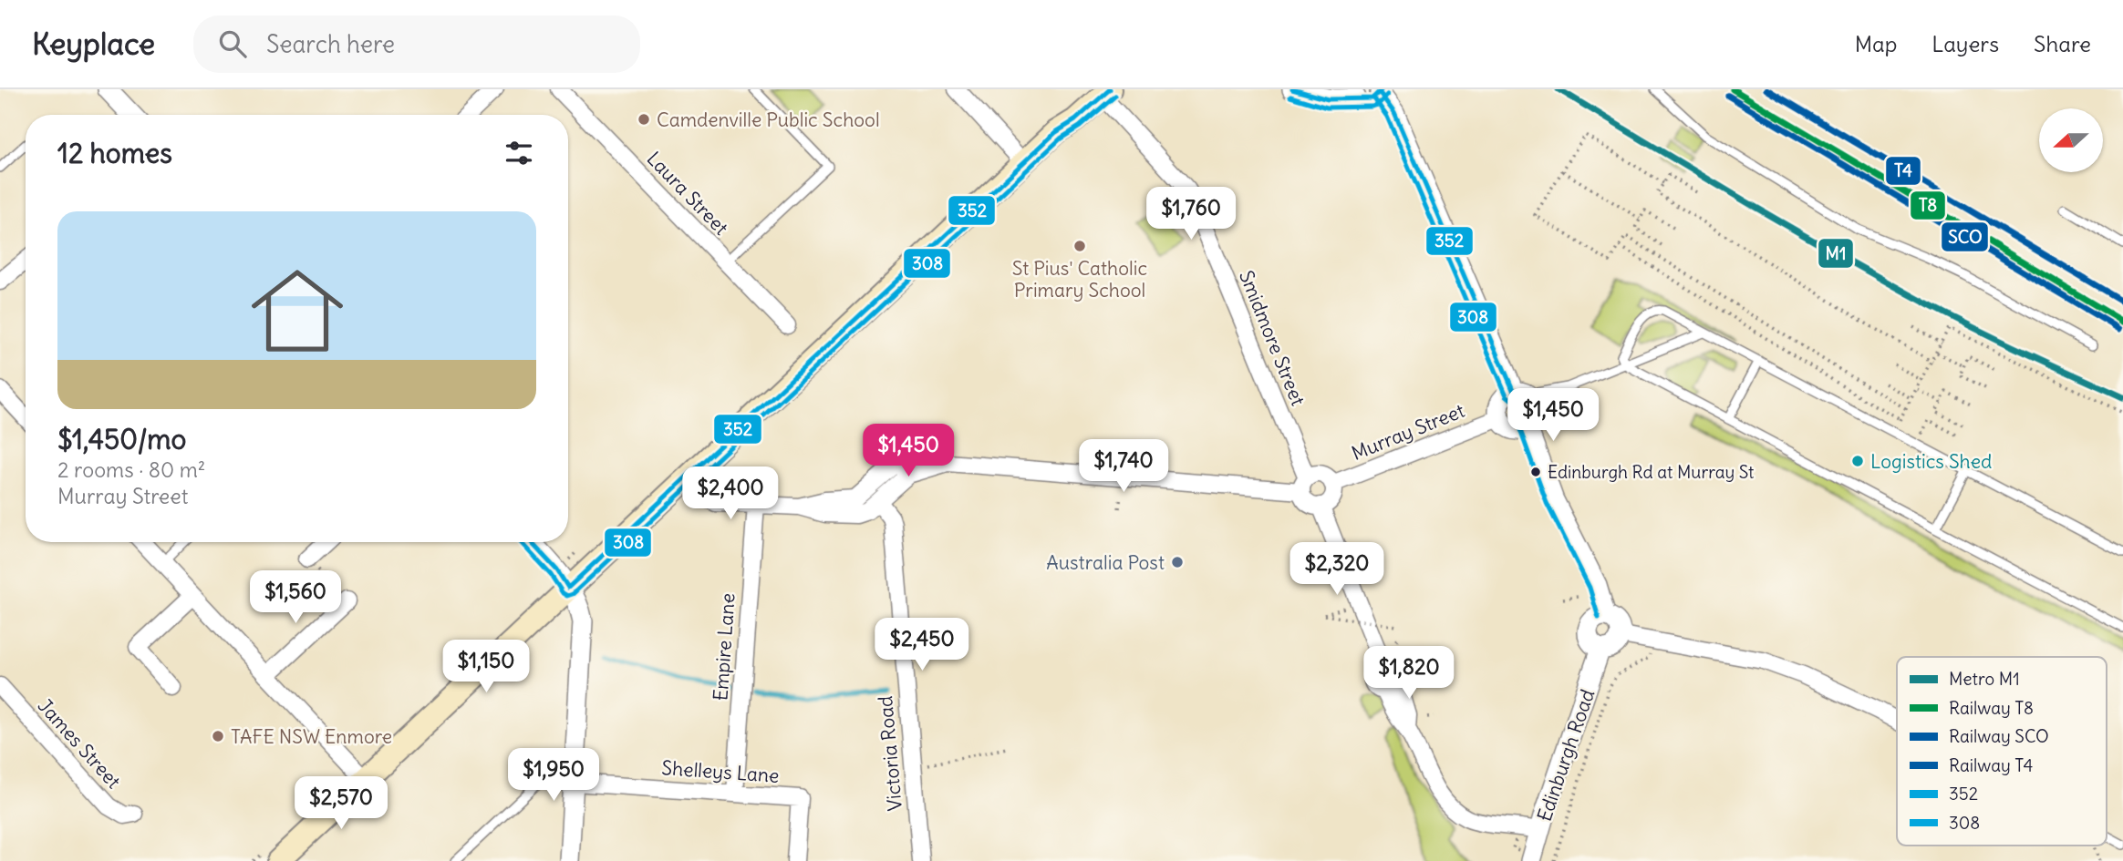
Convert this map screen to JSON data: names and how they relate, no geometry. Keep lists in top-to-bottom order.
{
  "streets": {
    "street": [
      "Laura Street",
      "Smidmore Street",
      "Murray Street",
      "Empire Lane",
      "James Street",
      "Victoria Road",
      "Edinburgh Road",
      "Shelleys Lane"
    ]
  },
  "crossings": [
    ["Smidmore Street", "Murray Street"],
    ["Empire Lane", "Shelleys Lane"]
  ],
  "places": [
    "Camdenville Public School",
    "St Pius' Catholic Primary School",
    "Logistics Shed",
    "Edinburgh Rd at Murray St",
    "Australia Post",
    "TAFE NSW Enmore"
  ],
  "lines": [
    "metro line M1",
    "rail line T8",
    "rail line T4",
    "transit line 352",
    "transit line 308",
    "rail line SCO"
  ],
  "legend": [
    "Metro M1",
    "Railway T8",
    "Railway SCO",
    "Railway T4",
    "352",
    "308"
  ],
  "north": "left",
  "page": {
    "header": "Keyplace",
    "search": "Search here",
    "nav": ["Map", "Layers", "Share"],
    "heading": "12 homes",
    "price": [
      "$1,760",
      "$1,450",
      "$1,450",
      "$1,740",
      "$2,400",
      "$2,320",
      "$1,560",
      "$2,450",
      "$1,150",
      "$1,820",
      "$1,950",
      "$2,570"
    ],
    "list": [
      {
        "name": "$1,450/mo",
        "note": "2 rooms · 80 m² · Murray Street"
      }
    ]
  }
}
